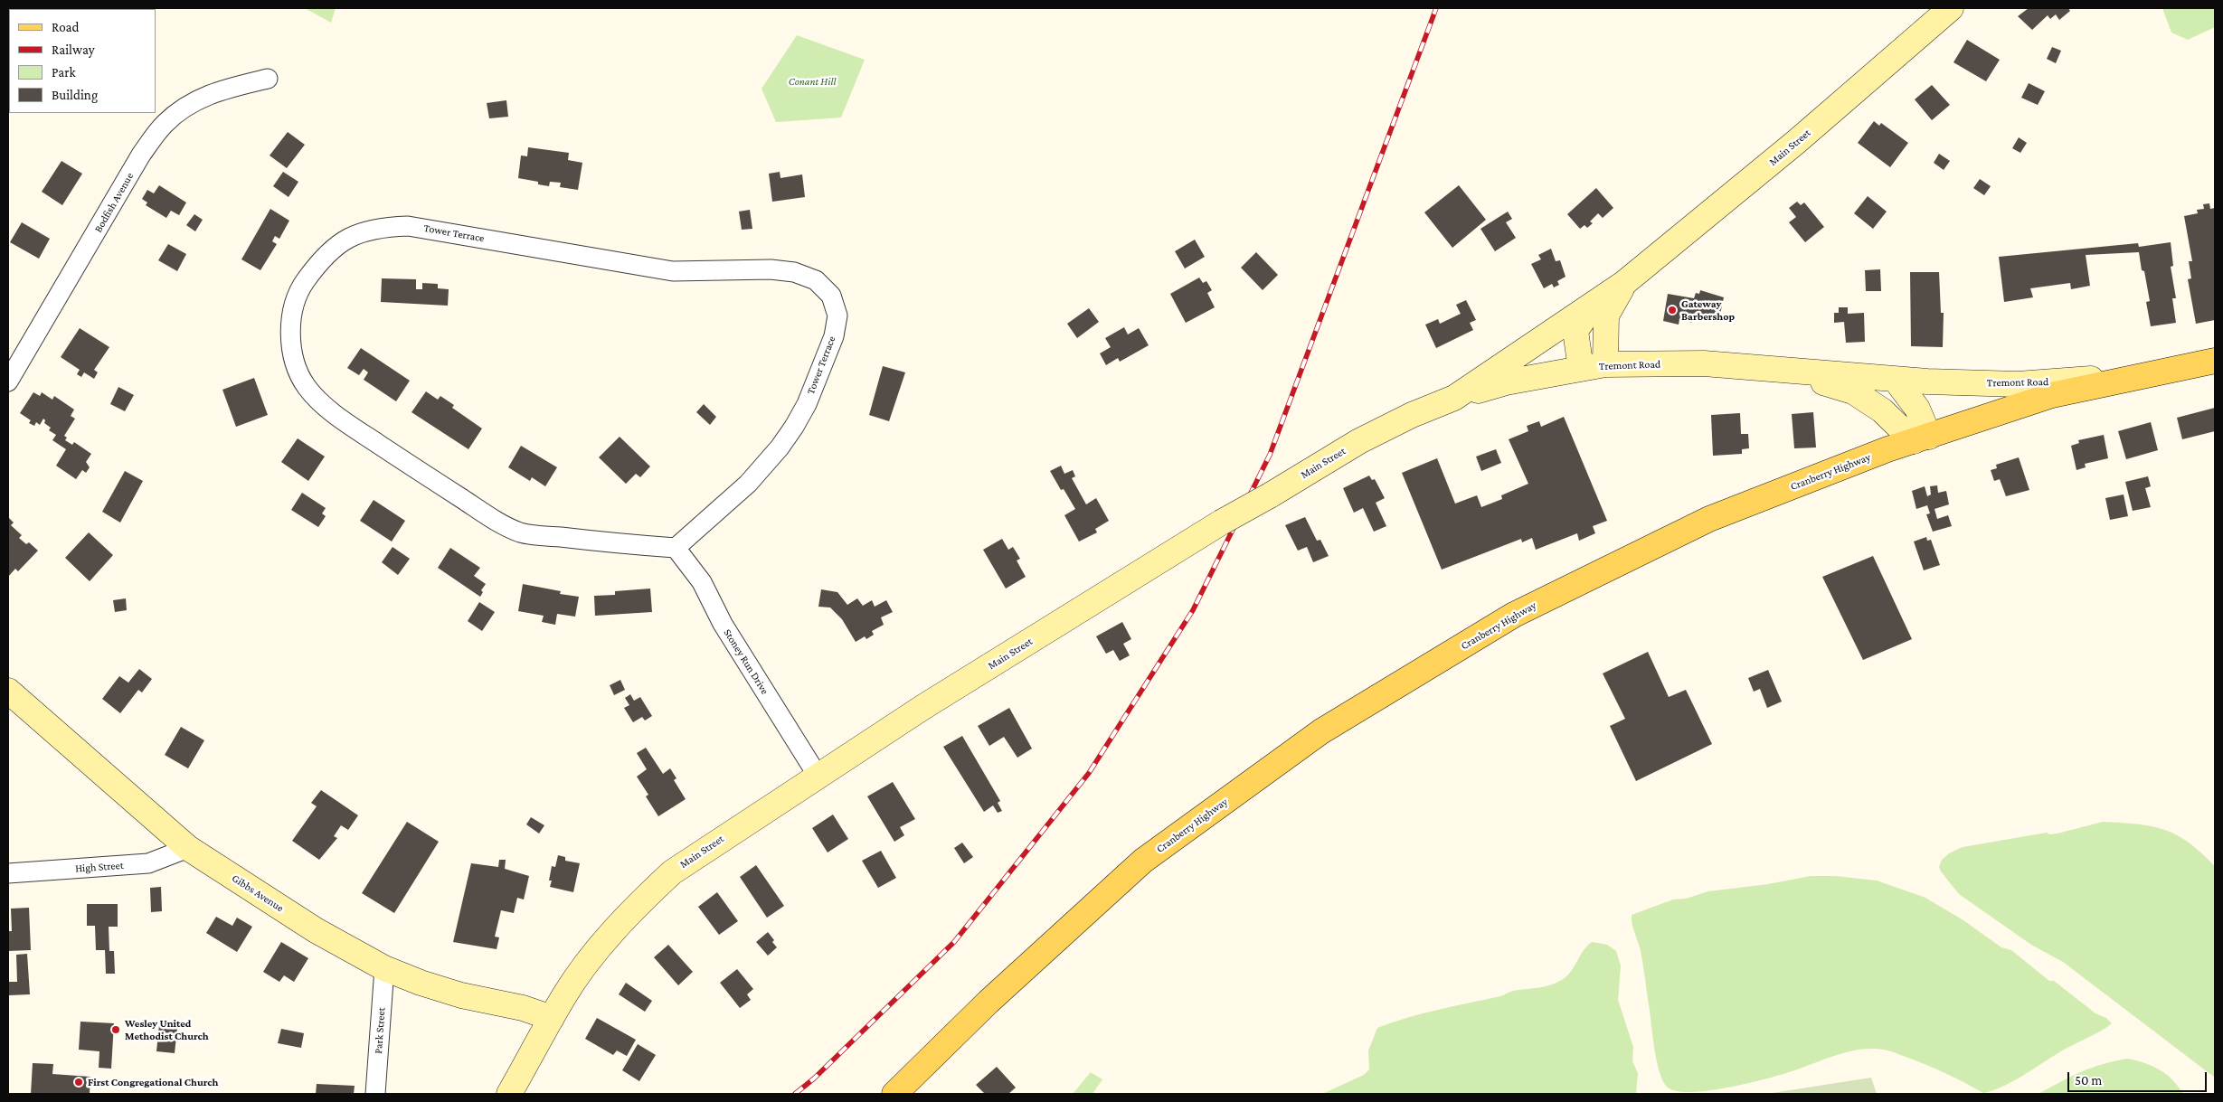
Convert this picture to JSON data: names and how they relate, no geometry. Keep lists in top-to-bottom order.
{
  "streets": {
    "main road": [
      "Main Street",
      "Tremont Road",
      "Cranberry Highway",
      "Gibbs Avenue"
    ],
    "street": [
      "Bodfish Avenue",
      "Tower Terrace",
      "Stoney Run Drive",
      "High Street",
      "Park Street"
    ]
  },
  "crossings": [
    ["Main Street", "Tremont Road"],
    ["Main Street", "Stoney Run Drive"],
    ["Main Street", "Gibbs Avenue"],
    ["Tower Terrace", "Stoney Run Drive"],
    ["Tremont Road", "Cranberry Highway"],
    ["High Street", "Gibbs Avenue"],
    ["Gibbs Avenue", "Park Street"]
  ],
  "parks": ["Conant Hill"],
  "places": ["Gateway Barbershop", "Wesley United Methodist Church", "First Congregational Church"],
  "legend": [
    "Road",
    "Railway",
    "Park",
    "Building"
  ],
  "scale_bar": "50 m"
}
